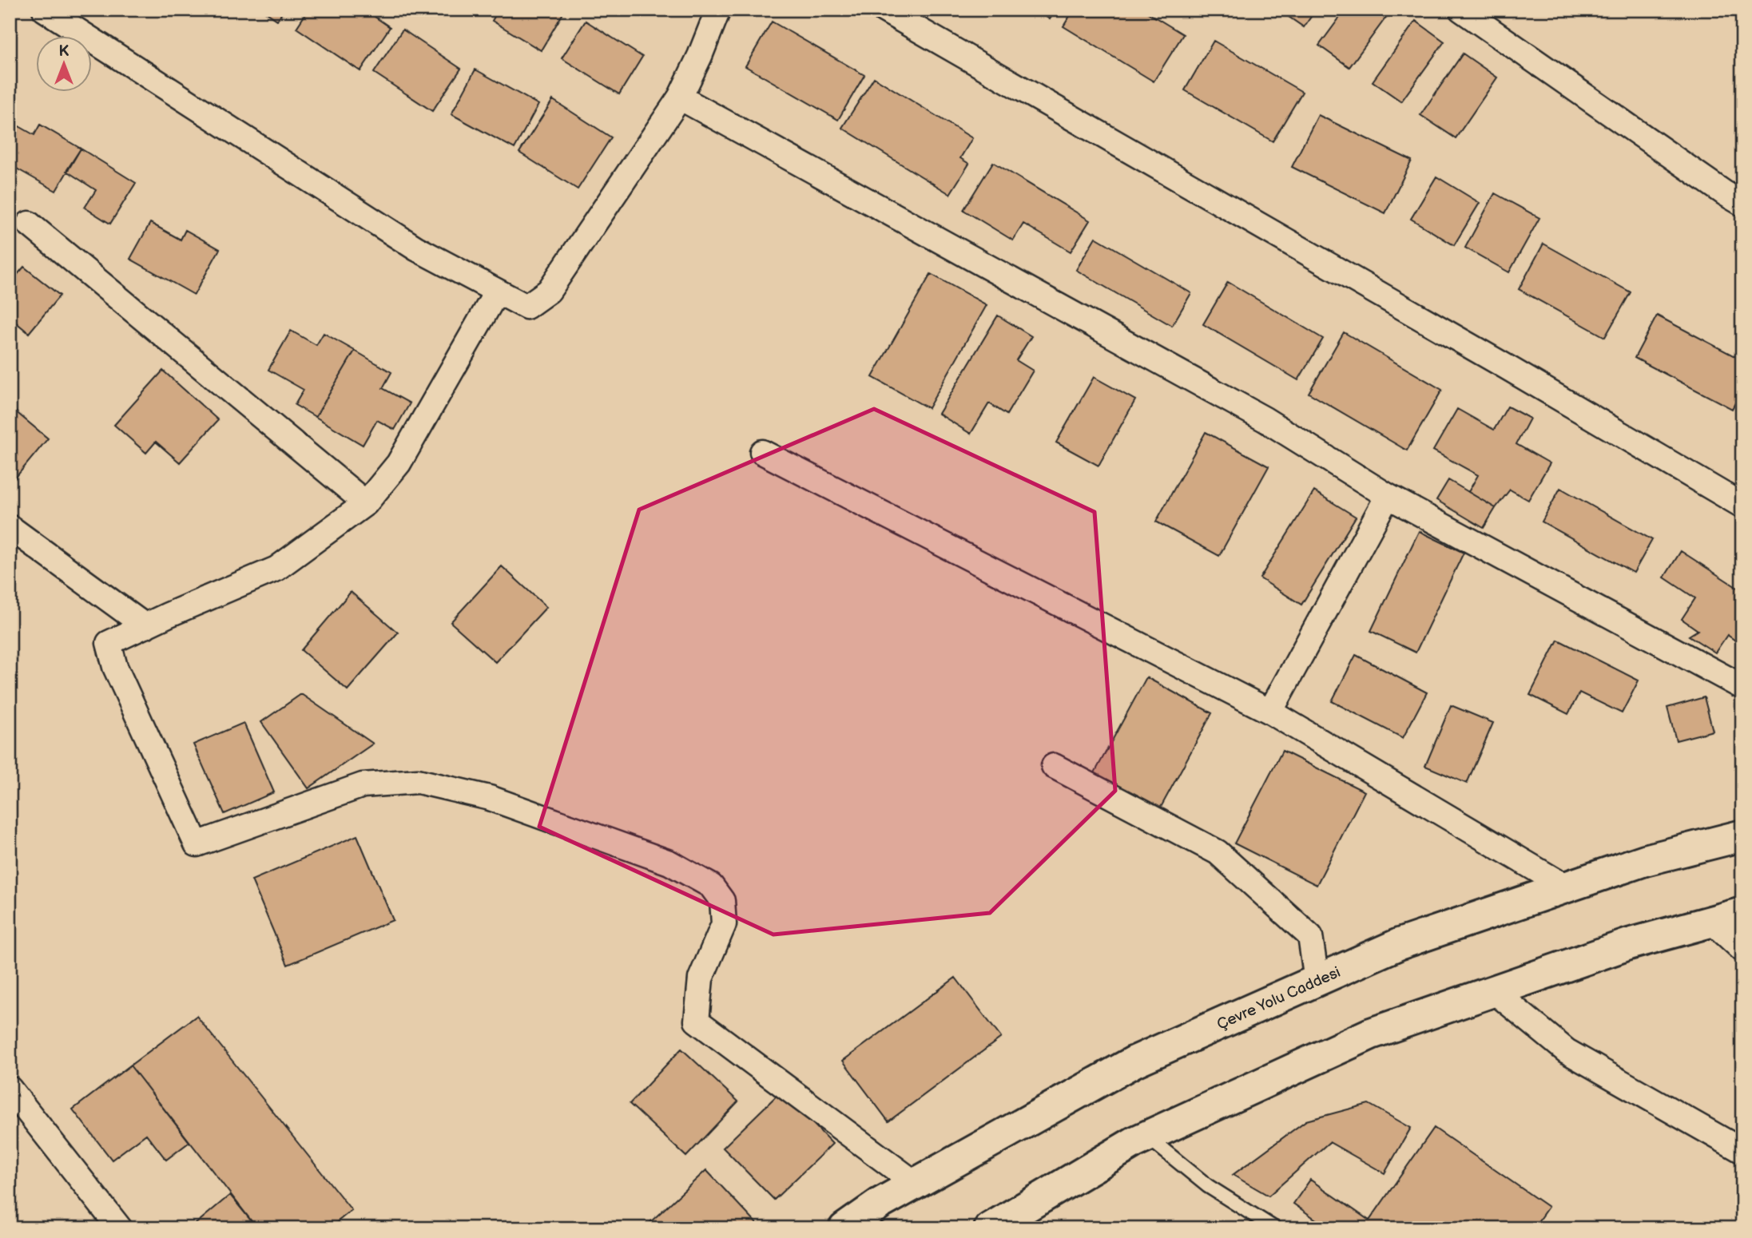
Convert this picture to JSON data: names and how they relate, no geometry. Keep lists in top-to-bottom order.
{
  "streets": {
    "highway": ["Çevre Yolu Caddesi"]
  },
  "north": "top"
}
